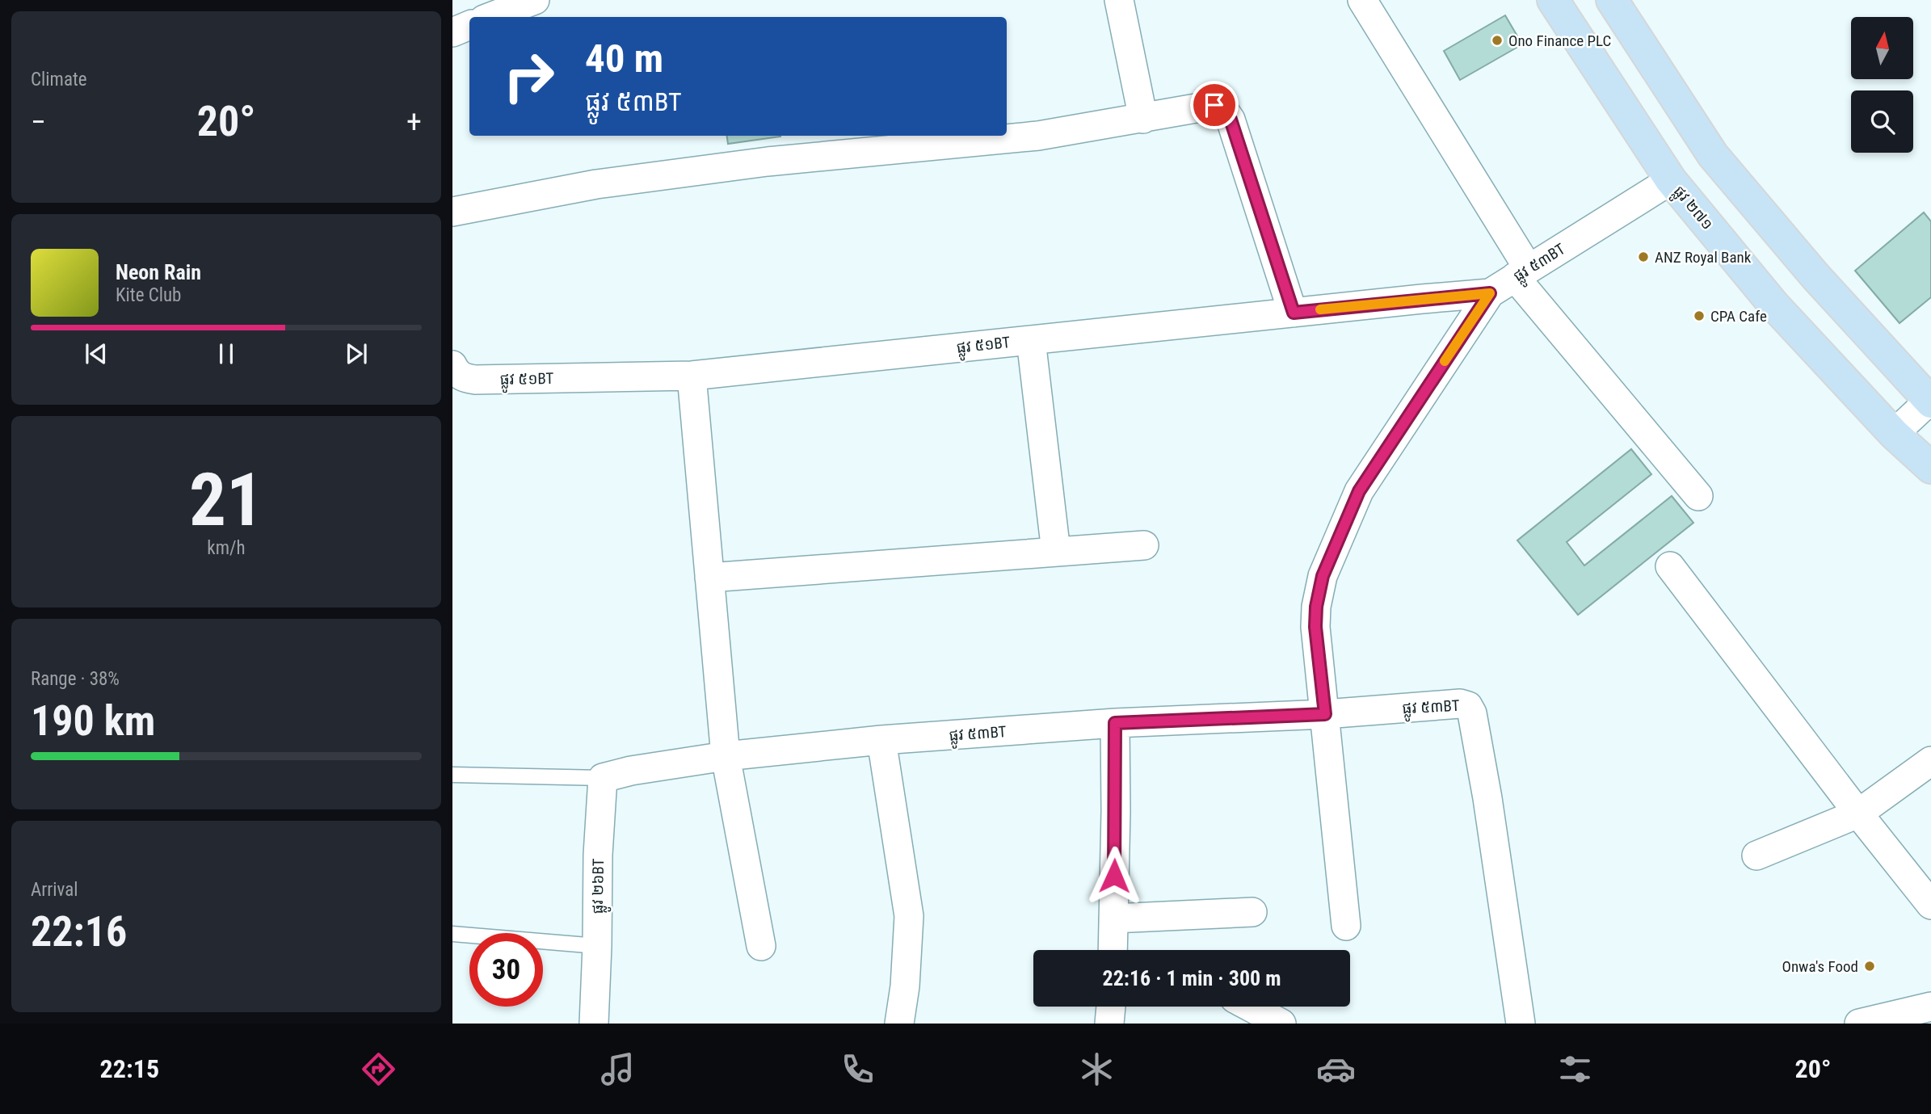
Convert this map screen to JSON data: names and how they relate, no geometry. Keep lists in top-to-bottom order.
{
  "streets": {
    "main road": ["ផ្លូវ ២៧១"],
    "street": ["ផ្លូវ ៥៣BT", "ផ្លូវ ៥១BT", "ផ្លូវ ២៦BT"]
  },
  "crossings": [
    ["ផ្លូវ ២៧១", "ផ្លូវ ៥៣BT"],
    ["ផ្លូវ ៥៣BT", "ផ្លូវ ៥១BT"],
    ["ផ្លូវ ៥៣BT", "ផ្លូវ ២៦BT"]
  ],
  "places": [
    "Ono Finance PLC",
    "ANZ Royal Bank",
    "CPA Cafe",
    "Onwa's Food"
  ],
  "north": "top",
  "page": {
    "tile": [
      "Climate",
      ["21", "km/h"],
      ["Range · 38%", "190 km"],
      ["Arrival", "22:16"]
    ],
    "turn": ["40 m", "ផ្លូវ ៥៣BT"],
    "heat": ["−", "20°", "+"],
    "song": ["Neon Rain", "Kite Club"],
    "limit": "30",
    "trip": "22:16 · 1 min · 300 m",
    "tabs": ["22:15", "20°"]
  }
}
